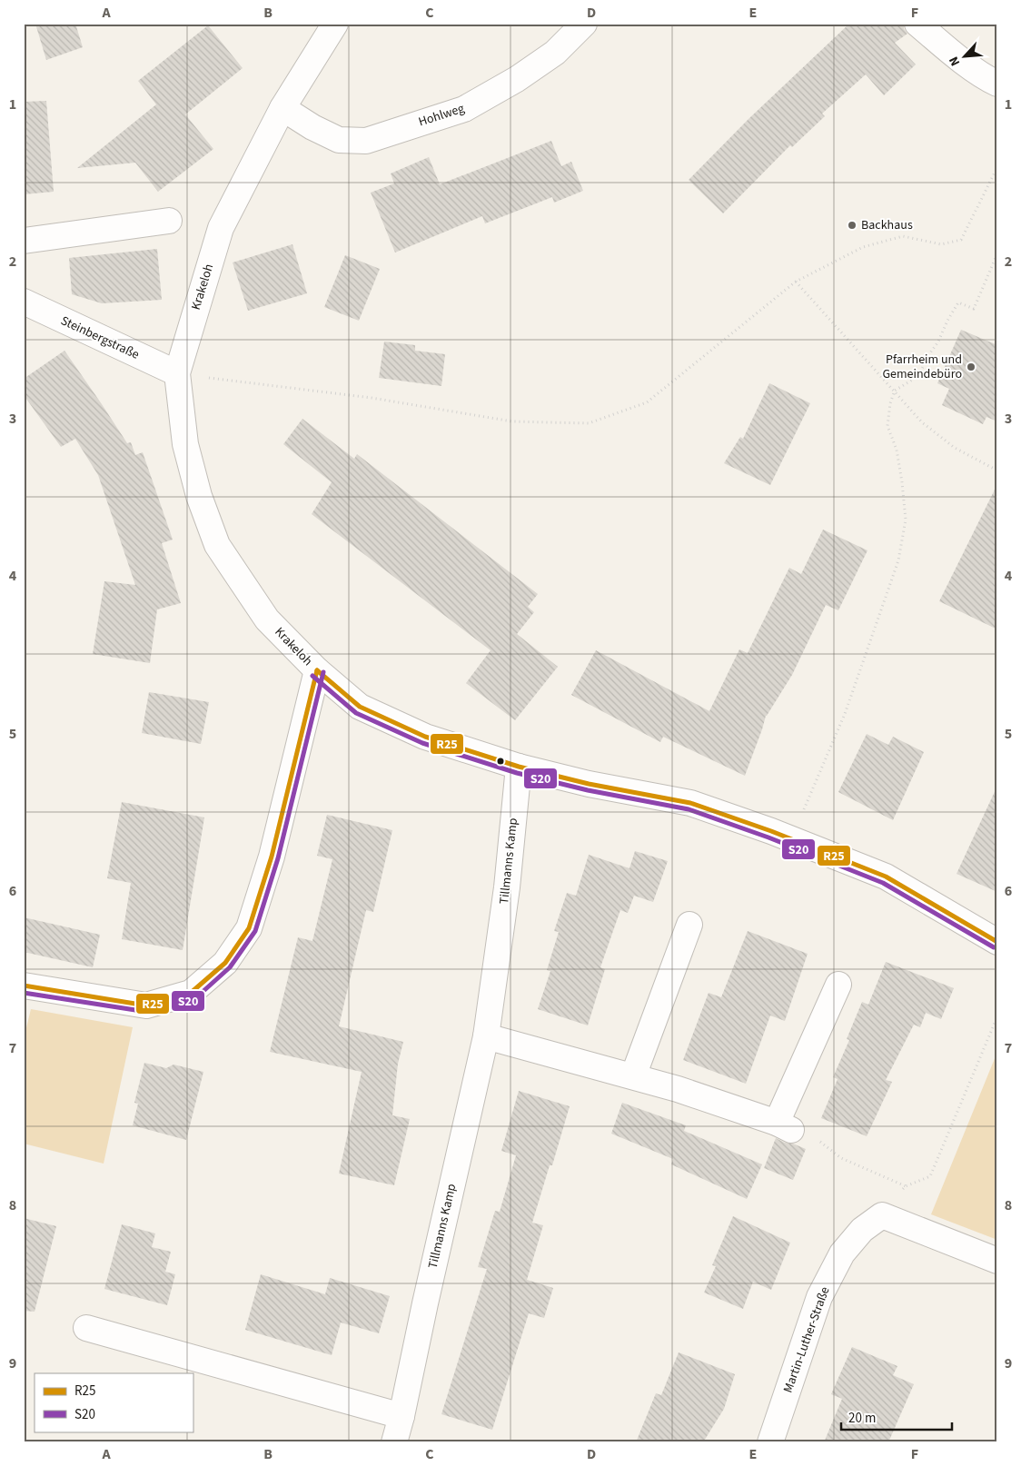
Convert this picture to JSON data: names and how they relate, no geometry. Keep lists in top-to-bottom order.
{
  "streets": {
    "street": [
      "Hohlweg",
      "Krakeloh",
      "Steinbergstraße",
      "Tillmanns Kamp",
      "Martin-Luther-Straße"
    ]
  },
  "crossings": [
    ["Hohlweg", "Krakeloh"],
    ["Krakeloh", "Steinbergstraße"],
    ["Krakeloh", "Tillmanns Kamp"]
  ],
  "places": ["Backhaus", "Pfarrheim und Gemeindebüro"],
  "lines": ["transit line R25", "transit line S20"],
  "legend": ["R25", "S20"],
  "scale_bar": "20 m",
  "north": "bottom left",
  "grid": {
    "columns": [
      "A",
      "B",
      "C",
      "D",
      "E",
      "F"
    ],
    "rows": [
      "1",
      "2",
      "3",
      "4",
      "5",
      "6",
      "7",
      "8",
      "9"
    ]
  }
}
